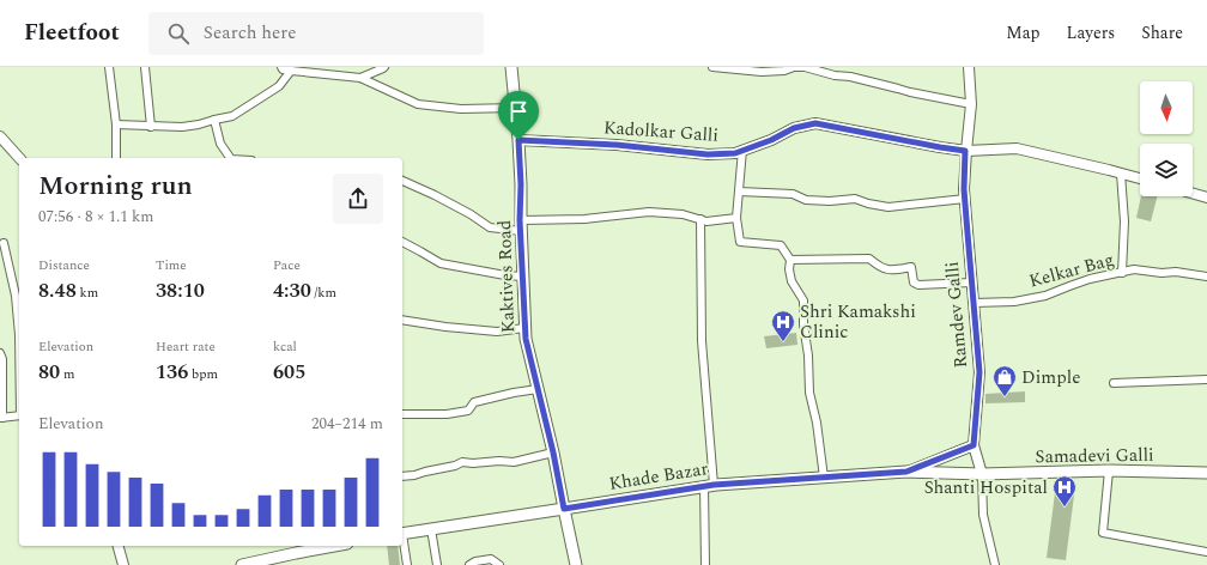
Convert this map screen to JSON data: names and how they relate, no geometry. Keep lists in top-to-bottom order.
{
  "streets": {
    "main road": ["Kaktives Road", "Samadevi Galli", "Khade Bazar"],
    "street": ["Kadolkar Galli", "Kelkar Bag", "Ramdev Galli"]
  },
  "crossings": [
    ["Kadolkar Galli", "Kaktives Road"],
    ["Kadolkar Galli", "Ramdev Galli"],
    ["Kelkar Bag", "Ramdev Galli"],
    ["Kaktives Road", "Khade Bazar"],
    ["Ramdev Galli", "Samadevi Galli"],
    ["Ramdev Galli", "Khade Bazar"],
    ["Samadevi Galli", "Khade Bazar"]
  ],
  "places": {
    "hospital": ["Shri Kamakshi Clinic", "Shanti Hospital"],
    "shop": ["Dimple"]
  },
  "north": "bottom",
  "page": {
    "header": "Fleetfoot",
    "search": "Search here",
    "nav": ["Map", "Layers", "Share"],
    "heading": ["Morning run", "07:56 · 8 × 1.1 km"],
    "stats": [
      ["Distance", "8.48 km"],
      ["Time", "38:10"],
      ["Pace", "4:30 /km"],
      ["Elevation", "80 m"],
      ["Heart rate", "136 bpm"],
      ["kcal", "605"]
    ],
    "chart": ["Elevation", "204–214 m"]
  }
}
